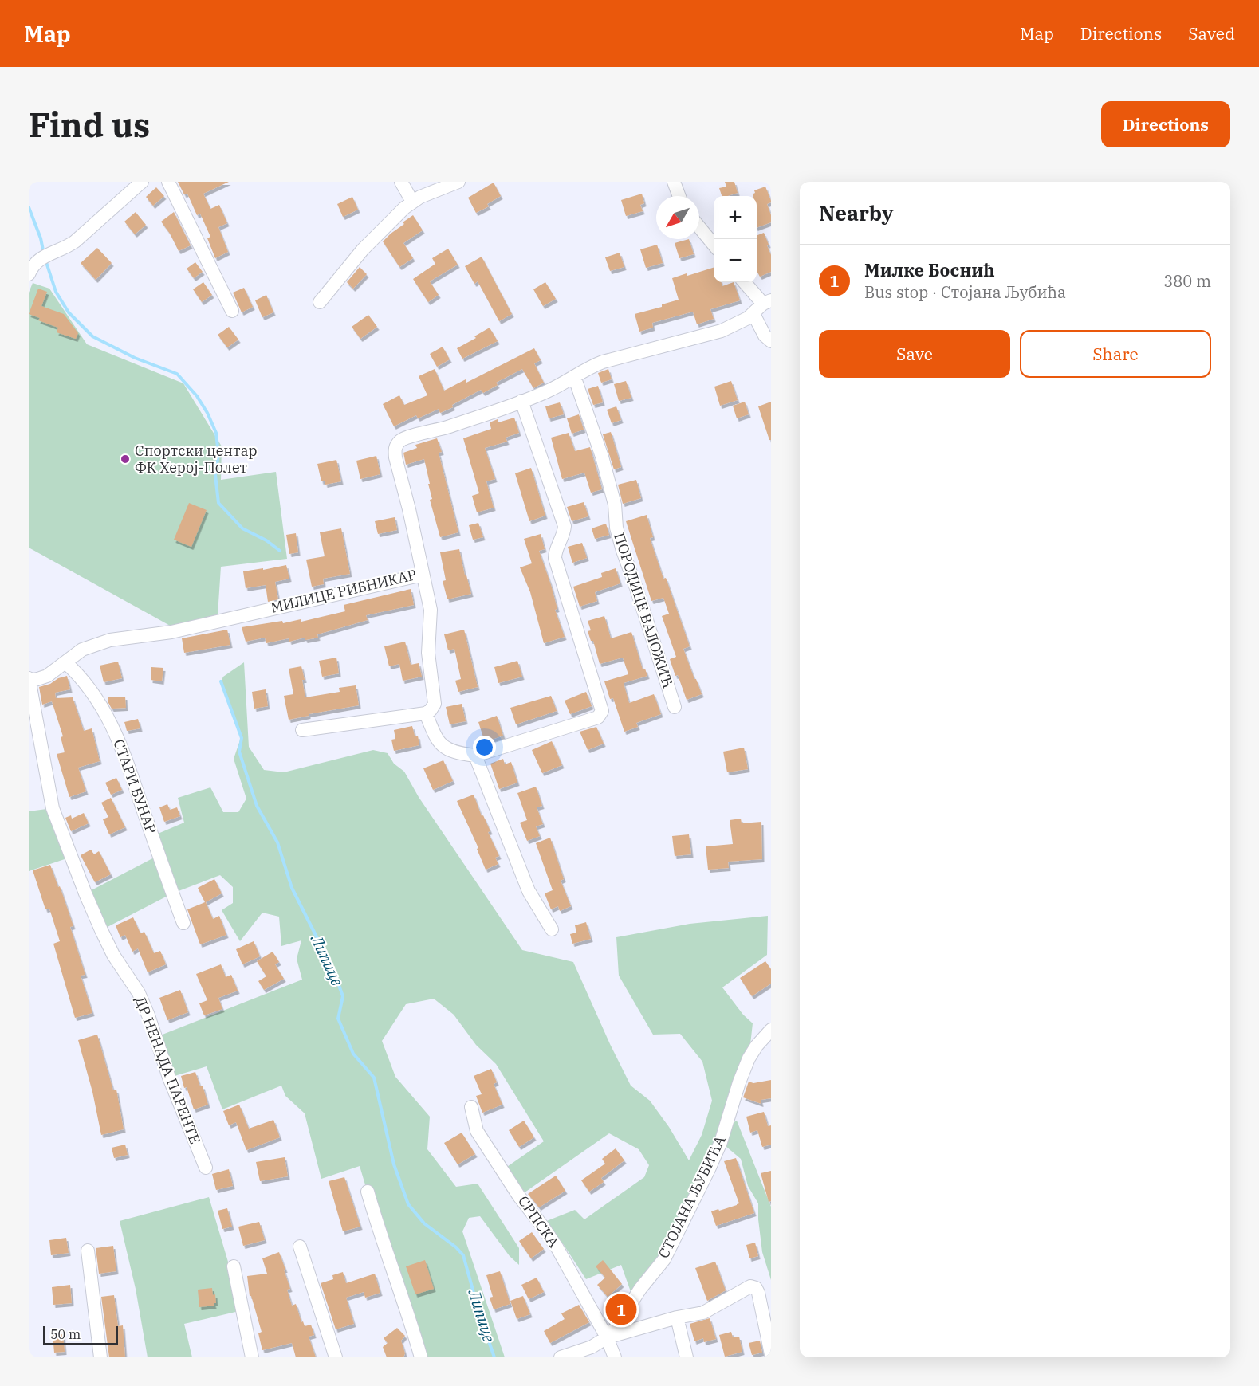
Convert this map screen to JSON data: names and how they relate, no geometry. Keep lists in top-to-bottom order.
{
  "streets": {
    "street": [
      "МИЛИЦЕ РИБНИКАР",
      "ПОРОДИЦЕ ВАЛОЖИЋ",
      "СТАРИ БУНАР",
      "ДР НЕНАДА ПАРЕНТЕ",
      "СТОЈАНА ЉУБИЋА",
      "СРПСКА"
    ]
  },
  "crossings": [
    ["МИЛИЦЕ РИБНИКАР", "ПОРОДИЦЕ ВАЛОЖИЋ"],
    ["МИЛИЦЕ РИБНИКАР", "СТАРИ БУНАР"],
    ["МИЛИЦЕ РИБНИКАР", "ДР НЕНАДА ПАРЕНТЕ"],
    ["СТОЈАНА ЉУБИЋА", "СРПСКА"]
  ],
  "water": ["Липице"],
  "places": ["Спортски центар ФК Херој-Полет"],
  "scale_bar": "50 m",
  "north": "bottom left",
  "page": {
    "header": "Map",
    "nav": ["Map", "Directions", "Saved"],
    "buttons": [
      "Directions",
      ["Save", "Share"]
    ],
    "title": "Find us",
    "heading": "Nearby",
    "map_buttons": ["+", "−"],
    "list": [
      {
        "mark": "1",
        "name": "Милке Боснић",
        "note": "Bus stop · Стојана Љубића",
        "value": "380 m"
      }
    ],
    "pins": "1",
    "scale": "50 m"
  }
}
